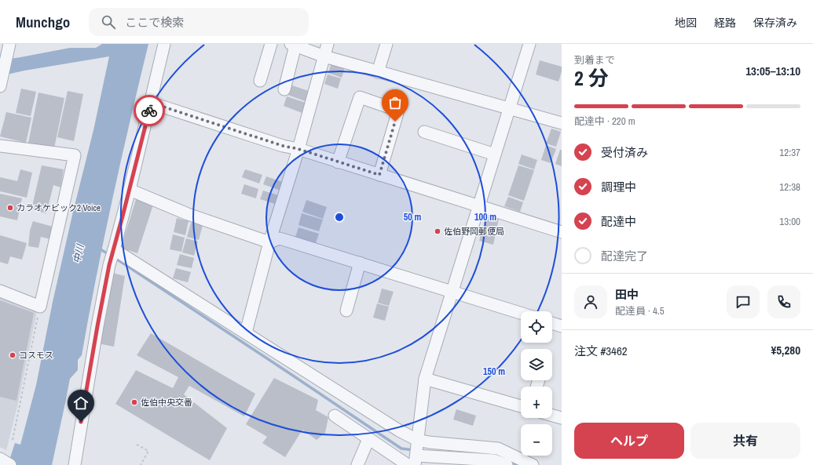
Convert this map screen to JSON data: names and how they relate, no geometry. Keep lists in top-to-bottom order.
{
  "water": ["中川"],
  "places": [
    "カラオケビック2 Voice",
    "佐伯野岡郵便局",
    "コスモス",
    "佐伯中央交番"
  ],
  "page": {
    "header": "Munchgo",
    "search": "ここで検索",
    "nav": ["地図", "経路", "保存済み"],
    "heading": ["2 分", "到着まで", "13:05–13:10"],
    "panel": [
      "田中",
      "配達員 · 4.5",
      "注文 #3462",
      "¥5,280"
    ],
    "bar": "配達中 · 220 m",
    "list": [
      ["受付済み", "12:37"],
      ["調理中", "12:38"],
      ["配達中", "13:00"],
      "配達完了"
    ],
    "map_buttons": ["+", "−"],
    "buttons": ["ヘルプ", "共有"]
  },
  "rings": ["50 m", "100 m", "150 m"]
}
